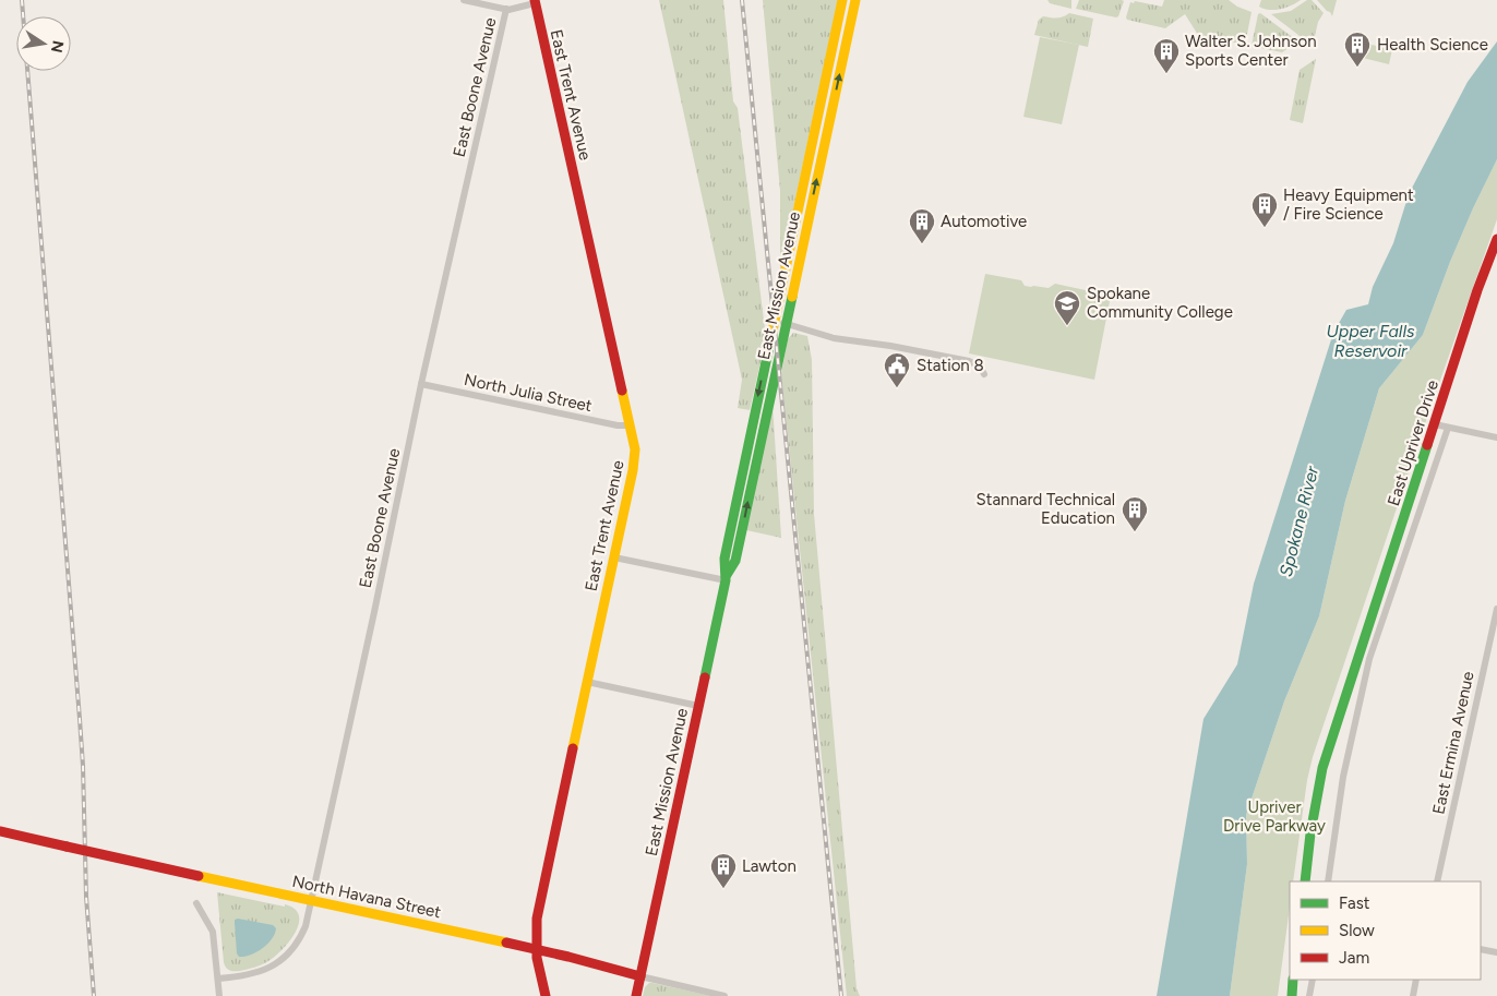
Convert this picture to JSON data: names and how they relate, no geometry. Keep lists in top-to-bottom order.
{
  "streets": {
    "main road": [
      "East Trent Avenue",
      "East Mission Avenue",
      "East Upriver Drive",
      "North Havana Street"
    ],
    "street": ["East Boone Avenue", "North Julia Street", "East Ermina Avenue"]
  },
  "crossings": [
    ["East Boone Avenue", "North Julia Street"],
    ["East Boone Avenue", "North Havana Street"],
    ["East Trent Avenue", "North Julia Street"],
    ["East Trent Avenue", "North Havana Street"],
    ["East Mission Avenue", "North Havana Street"]
  ],
  "water": ["Upper Falls Reservoir", "Spokane River"],
  "parks": ["Upriver Drive Parkway"],
  "places": {
    "building": [
      "Health Science",
      "Walter S. Johnson Sports Center",
      "Heavy Equipment / Fire Science",
      "Automotive",
      "Stannard Technical Education",
      "Lawton"
    ],
    "school or university": ["Spokane Community College"],
    "public building": ["Station 8"]
  },
  "legend": ["Fast", "Slow", "Jam"],
  "north": "right"
}
